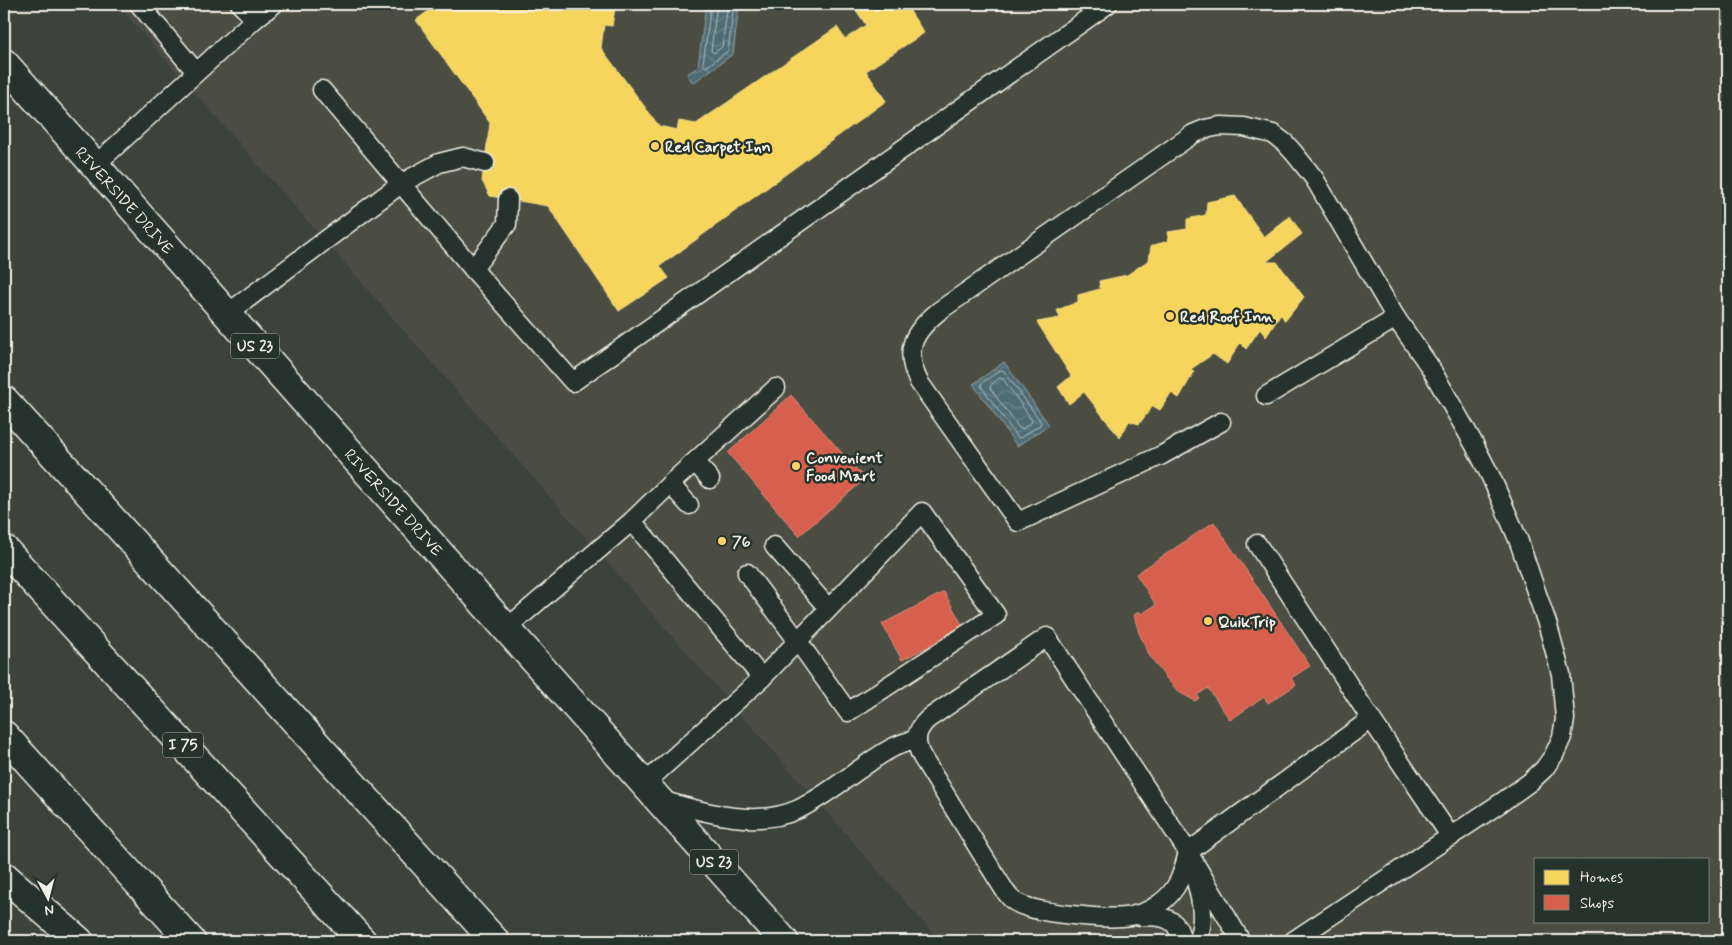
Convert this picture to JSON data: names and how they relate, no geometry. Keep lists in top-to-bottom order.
{
  "streets": {
    "main road": ["RIVERSIDE DRIVE", "US 23", "I 75"]
  },
  "places": [
    "Red Carpet Inn",
    "Red Roof Inn",
    "Convenient Food Mart",
    "76",
    "QuikTrip"
  ],
  "legend": ["Homes", "Shops"],
  "north": "bottom"
}
